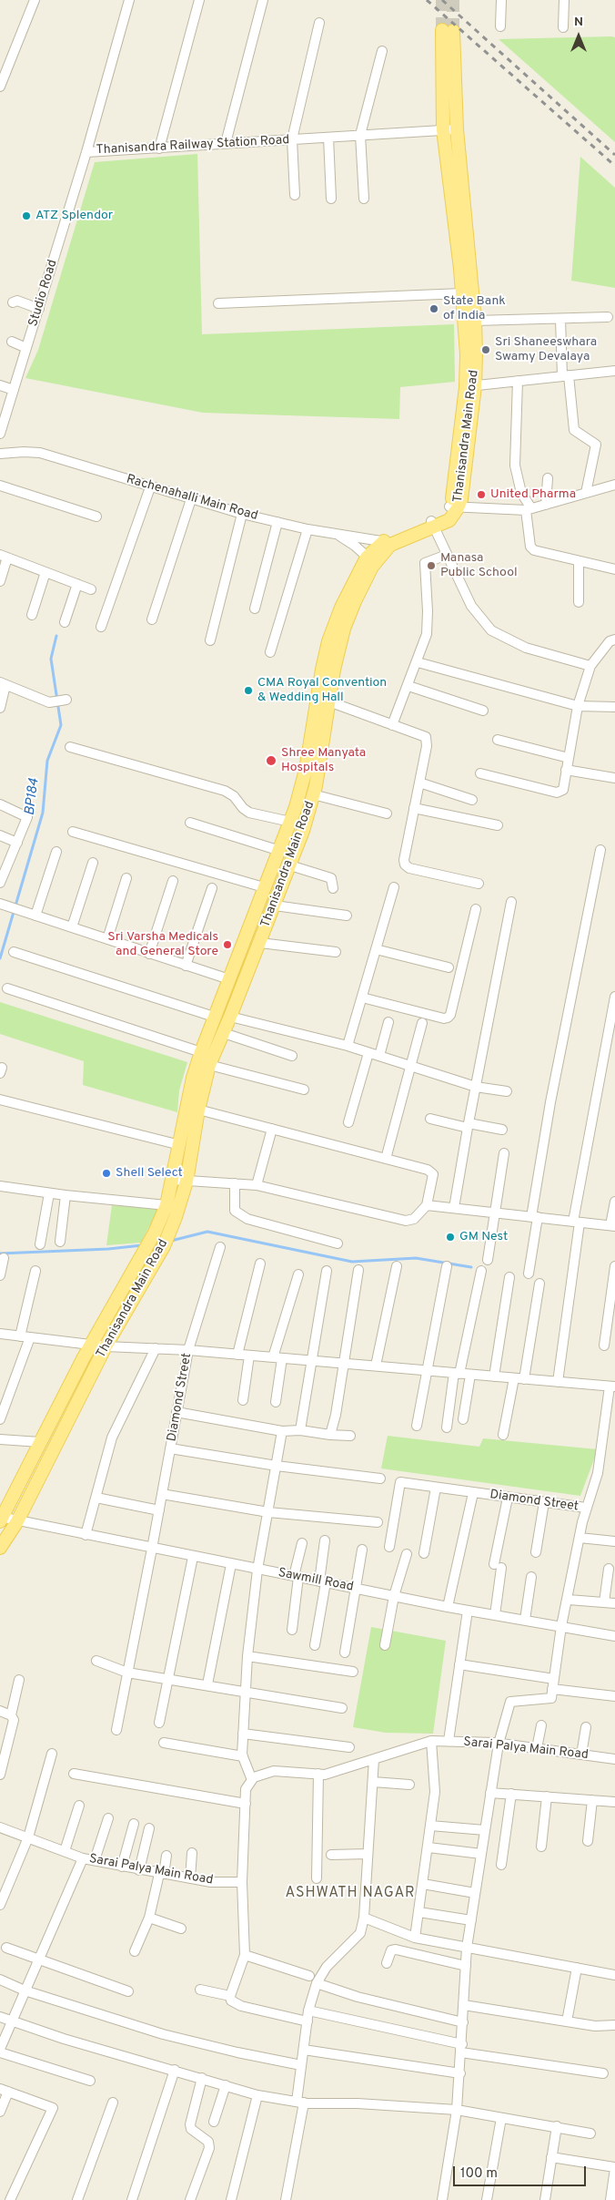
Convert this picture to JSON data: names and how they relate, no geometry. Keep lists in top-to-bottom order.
{
  "streets": {
    "main road": ["Thanisandra Main Road"],
    "street": [
      "Thanisandra Railway Station Road",
      "Studio Road",
      "Rachenahalli Main Road",
      "Diamond Street",
      "Sawmill Road",
      "Sarai Palya Main Road"
    ]
  },
  "crossings": [
    ["Thanisandra Railway Station Road", "Studio Road"],
    ["Thanisandra Railway Station Road", "Thanisandra Main Road"],
    ["Thanisandra Main Road", "Rachenahalli Main Road"],
    ["Thanisandra Main Road", "Sawmill Road"]
  ],
  "districts": ["ASHWATH NAGAR"],
  "water": ["BP184"],
  "places": [
    "ATZ Splendor",
    "State Bank of India",
    "Sri Shaneeswhara Swamy Devalaya",
    "United Pharma",
    "Manasa Public School",
    "CMA Royal Convention & Wedding Hall",
    "Shree Manyata Hospitals",
    "Sri Varsha Medicals and General Store",
    "Shell Select",
    "GM Nest"
  ],
  "scale_bar": "100 m",
  "north": "top"
}
